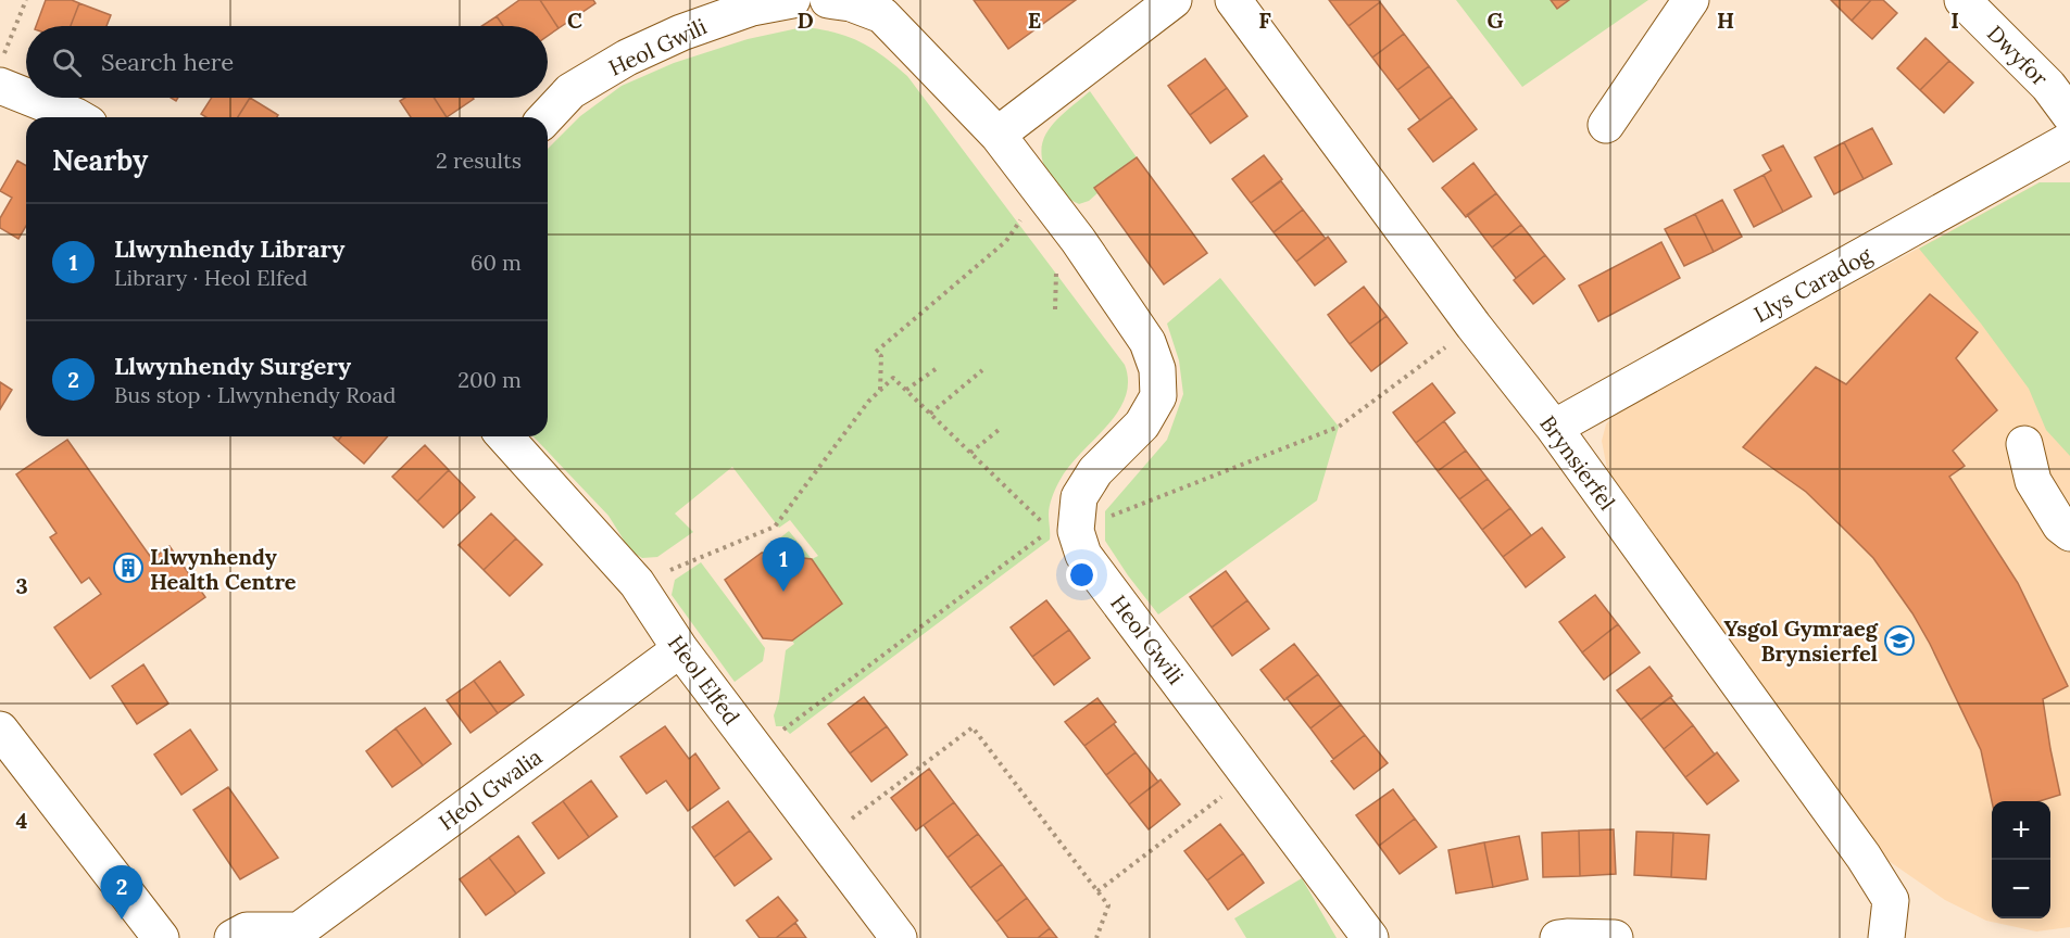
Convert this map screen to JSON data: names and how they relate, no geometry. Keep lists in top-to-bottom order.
{
  "streets": {
    "street": [
      "Heol Gwili",
      "Dwyfor",
      "Llys Caradog",
      "Brynsierfel",
      "Heol Elfed",
      "Heol Gwalia"
    ]
  },
  "crossings": [
    ["Llys Caradog", "Brynsierfel"],
    ["Heol Elfed", "Heol Gwalia"]
  ],
  "places": {
    "building": ["Llwynhendy Health Centre"],
    "school or university": ["Ysgol Gymraeg Brynsierfel"]
  },
  "page": {
    "search": "Search here",
    "heading": ["Nearby", "2 results"],
    "list": [
      {
        "mark": "1",
        "name": "Llwynhendy Library",
        "note": "Library · Heol Elfed",
        "value": "60 m"
      },
      {
        "mark": "2",
        "name": "Llwynhendy Surgery",
        "note": "Bus stop · Llwynhendy Road",
        "value": "200 m"
      }
    ],
    "pins": ["1", "2"],
    "map_buttons": ["+", "−"]
  },
  "grid": {
    "columns": [
      "C",
      "D",
      "E",
      "F",
      "G",
      "H",
      "I"
    ],
    "rows": ["3", "4"]
  }
}
